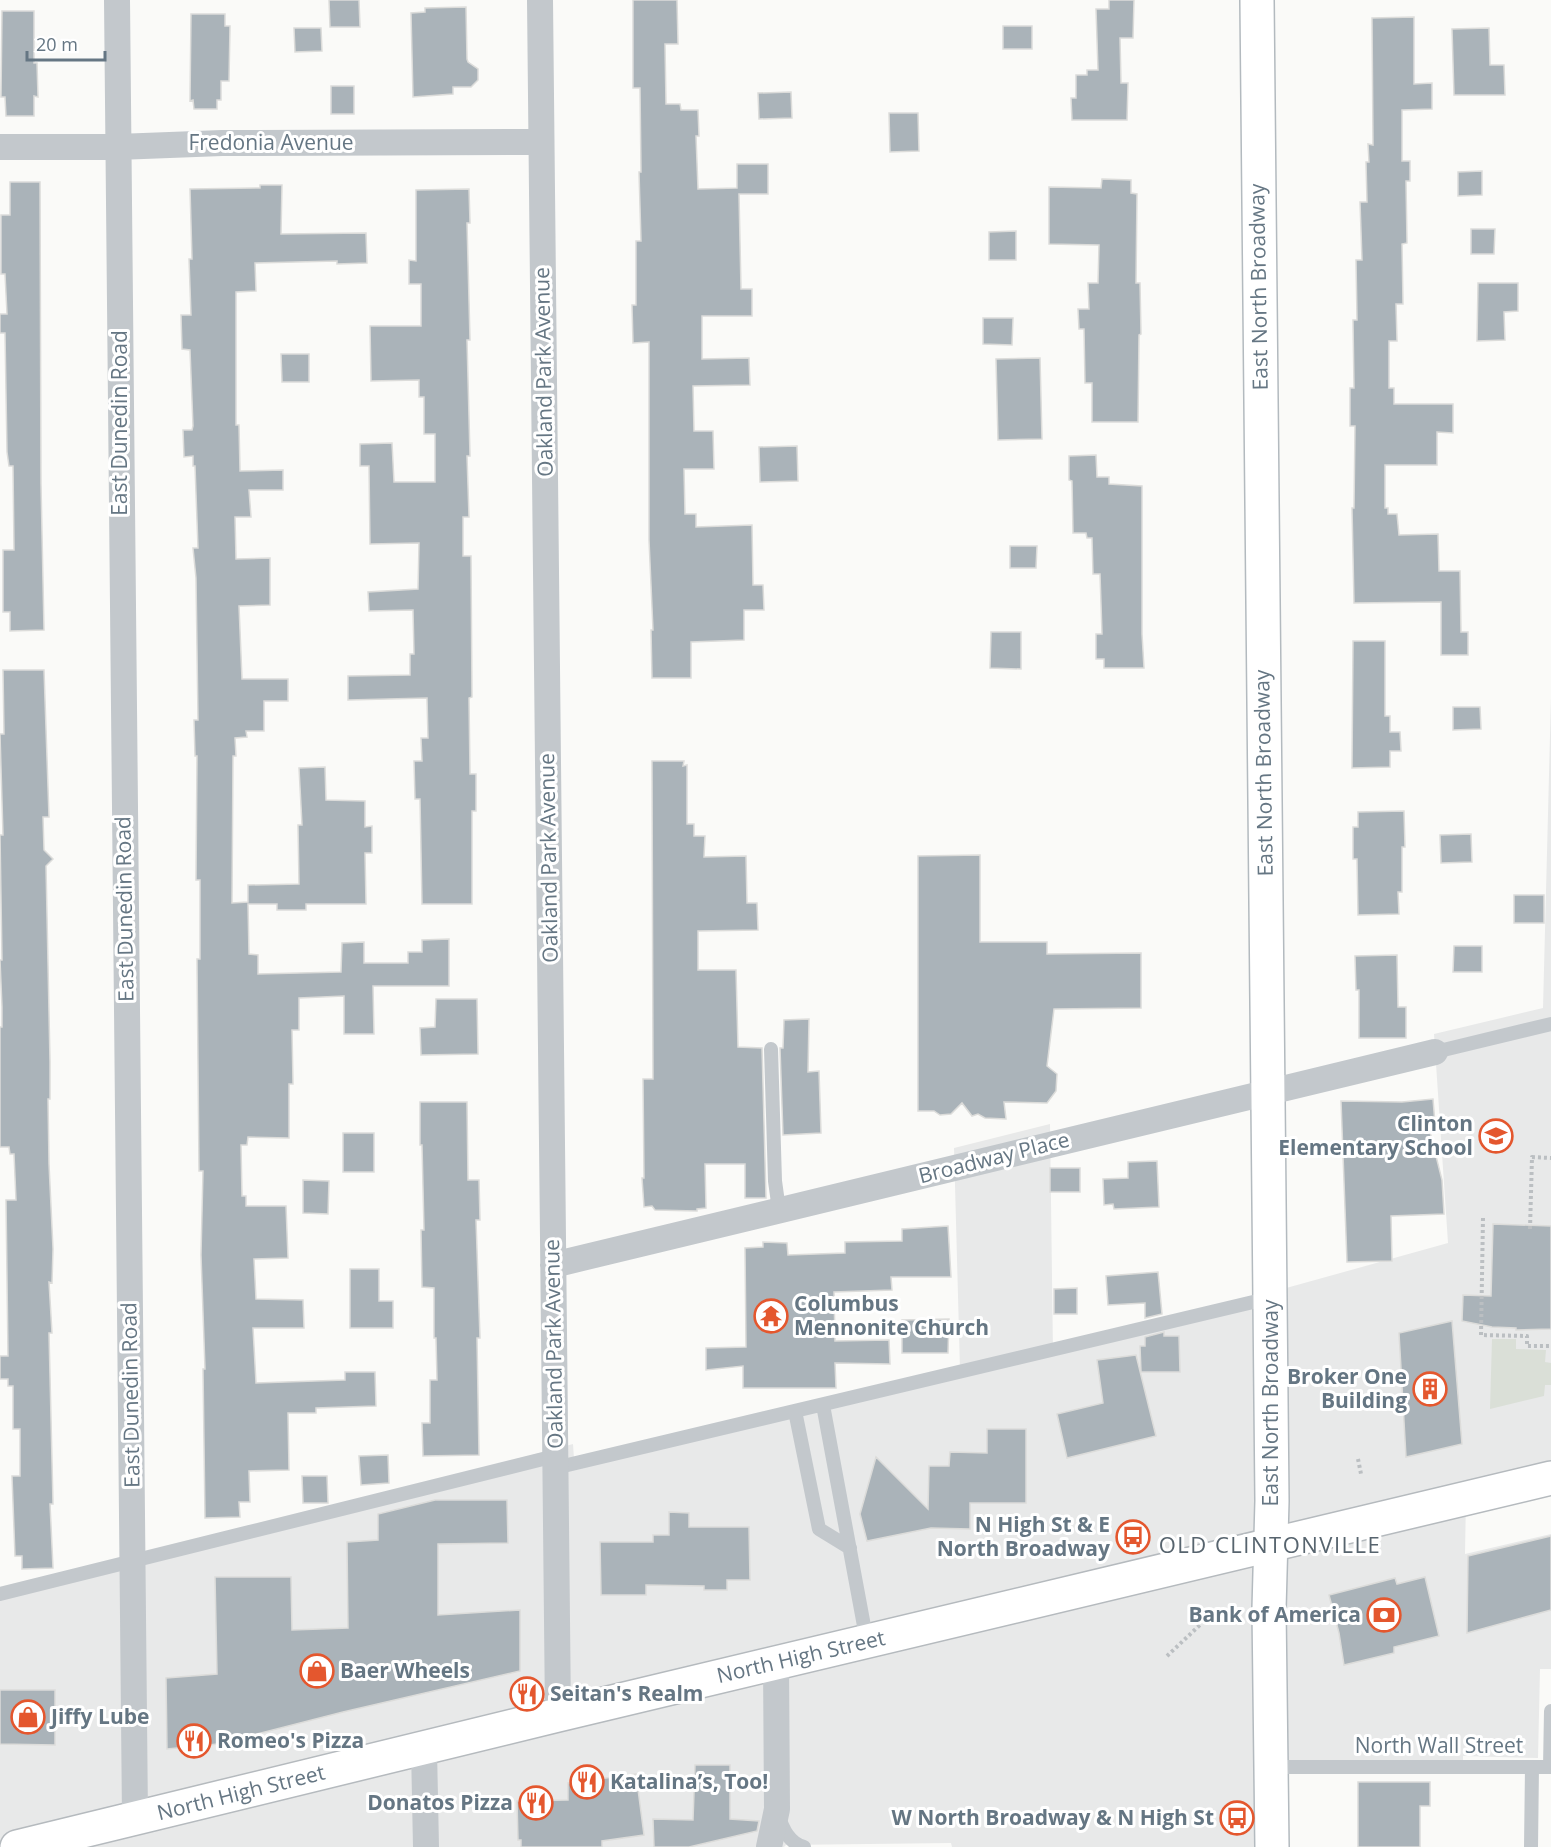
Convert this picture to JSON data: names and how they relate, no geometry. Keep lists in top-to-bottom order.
{
  "streets": {
    "main road": ["East North Broadway", "North High Street"],
    "street": [
      "Fredonia Avenue",
      "Oakland Park Avenue",
      "East Dunedin Road",
      "Broadway Place"
    ],
    "lane": ["North Wall Street"]
  },
  "crossings": [
    ["Fredonia Avenue", "Oakland Park Avenue"],
    ["Fredonia Avenue", "East Dunedin Road"],
    ["East North Broadway", "Broadway Place"],
    ["East North Broadway", "North High Street"],
    ["East North Broadway", "North Wall Street"],
    ["Oakland Park Avenue", "Broadway Place"],
    ["Oakland Park Avenue", "North High Street"],
    ["East Dunedin Road", "North High Street"]
  ],
  "districts": ["OLD CLINTONVILLE"],
  "places": {
    "school or university": ["Clinton Elementary School"],
    "temple": ["Columbus Mennonite Church"],
    "building": ["Broker One Building"],
    "bus stop": ["N High St & E North Broadway", "W North Broadway & N High St"],
    "bank": ["Bank of America"],
    "shop": ["Baer Wheels", "Jiffy Lube"],
    "restaurant": [
      "Seitan's Realm",
      "Romeo's Pizza",
      "Katalina’s, Too!",
      "Donatos Pizza"
    ]
  },
  "scale_bar": "20 m"
}
